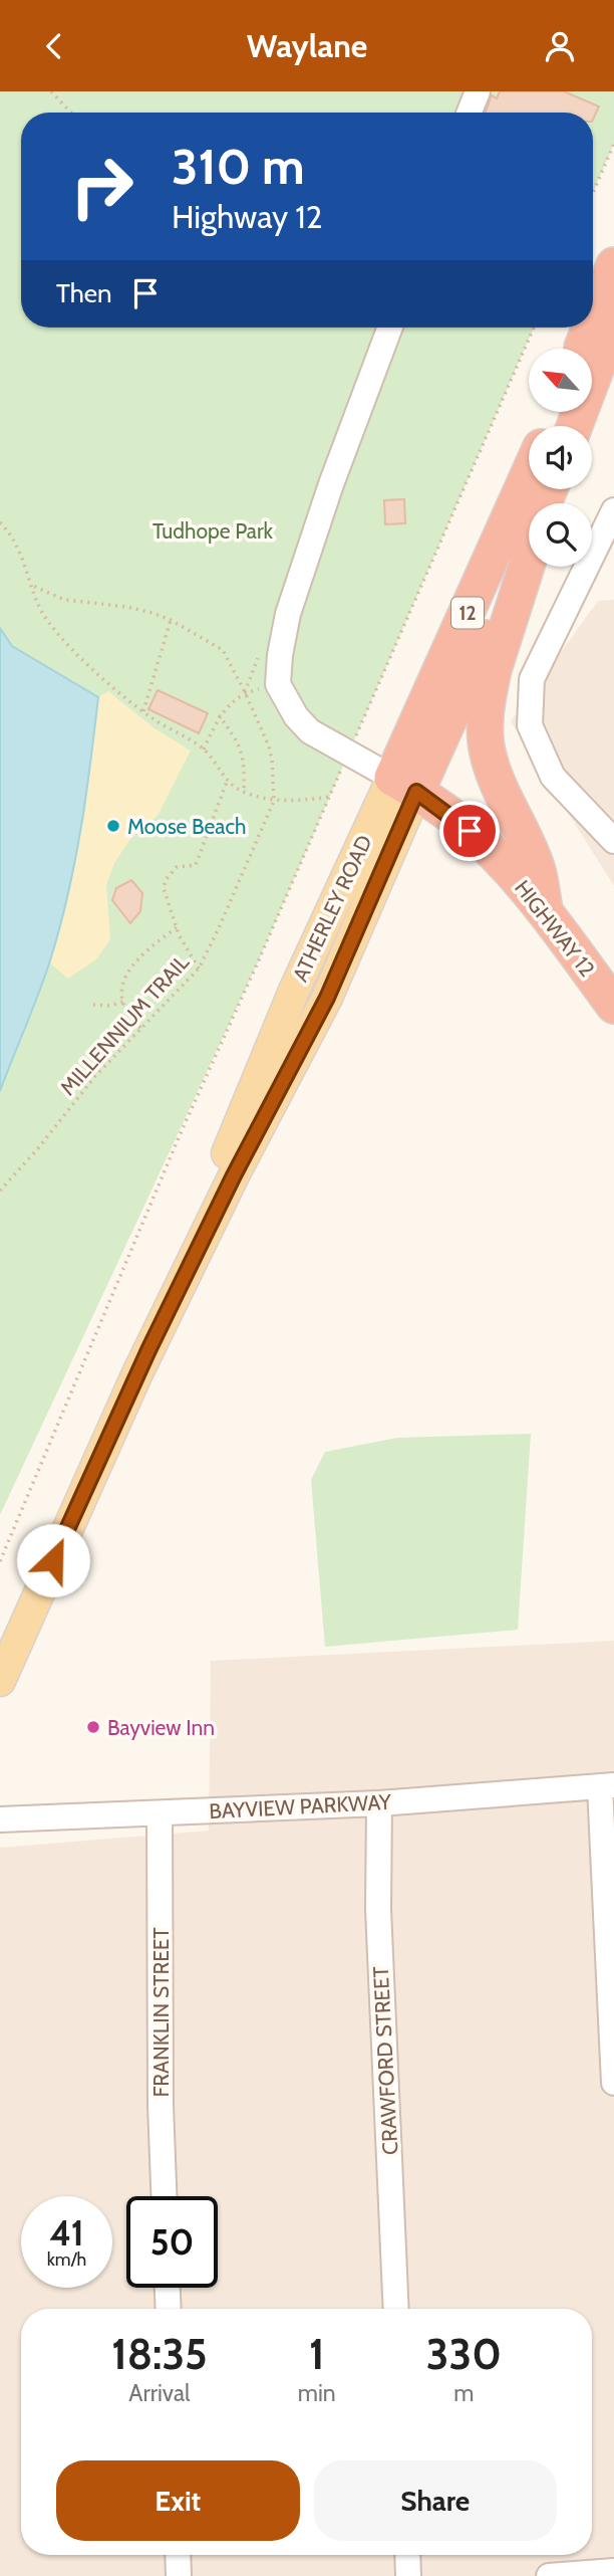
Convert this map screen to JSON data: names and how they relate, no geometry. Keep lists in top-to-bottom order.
{
  "streets": {
    "highway": ["12", "ATHERLEY ROAD", "HIGHWAY 12"],
    "street": ["BAYVIEW PARKWAY", "FRANKLIN STREET", "CRAWFORD STREET"],
    "path": ["MILLENNIUM TRAIL"]
  },
  "crossings": [
    ["ATHERLEY ROAD", "HIGHWAY 12"],
    ["BAYVIEW PARKWAY", "FRANKLIN STREET"],
    ["BAYVIEW PARKWAY", "CRAWFORD STREET"]
  ],
  "parks": ["Tudhope Park"],
  "places": ["Moose Beach", "Bayview Inn"],
  "north": "top left",
  "page": {
    "header": "Waylane",
    "turn": ["310 m", "Highway 12"],
    "then": "Then",
    "speed": "41 km/h",
    "limit": "50",
    "eta": [
      "18:35",
      "Arrival",
      "1",
      "min",
      "330",
      "m"
    ],
    "buttons": ["Exit", "Share"]
  }
}
